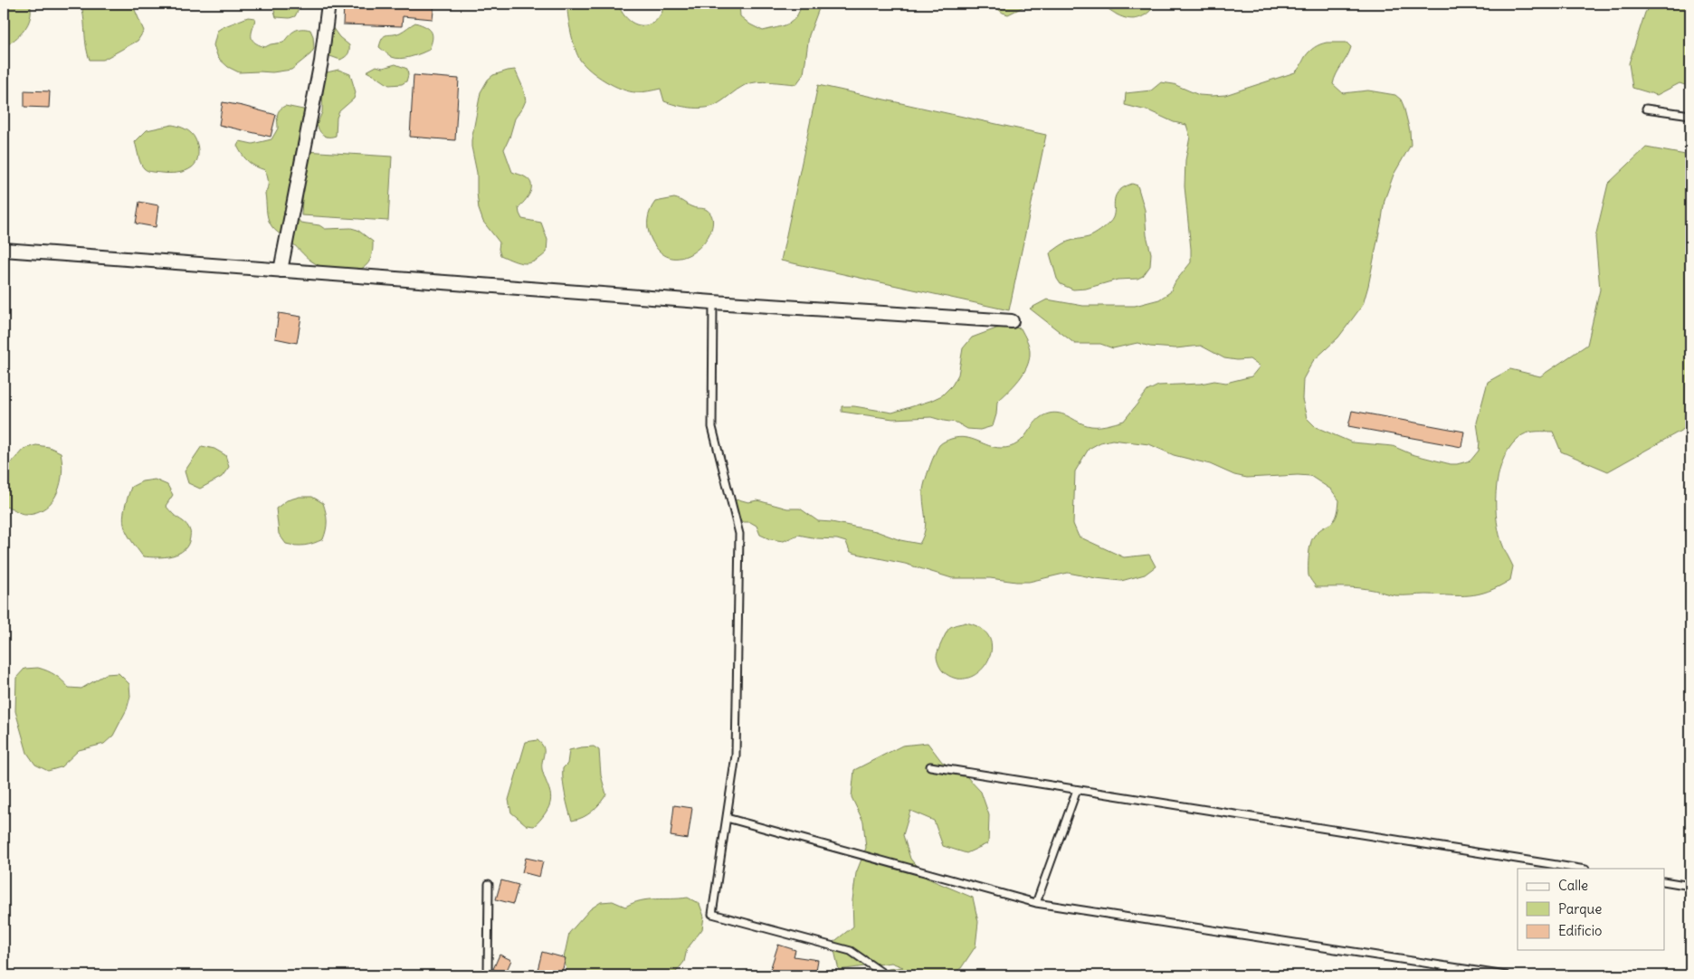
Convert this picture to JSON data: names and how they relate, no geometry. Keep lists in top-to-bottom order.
{
  "legend": ["Calle", "Parque", "Edificio"]
}
